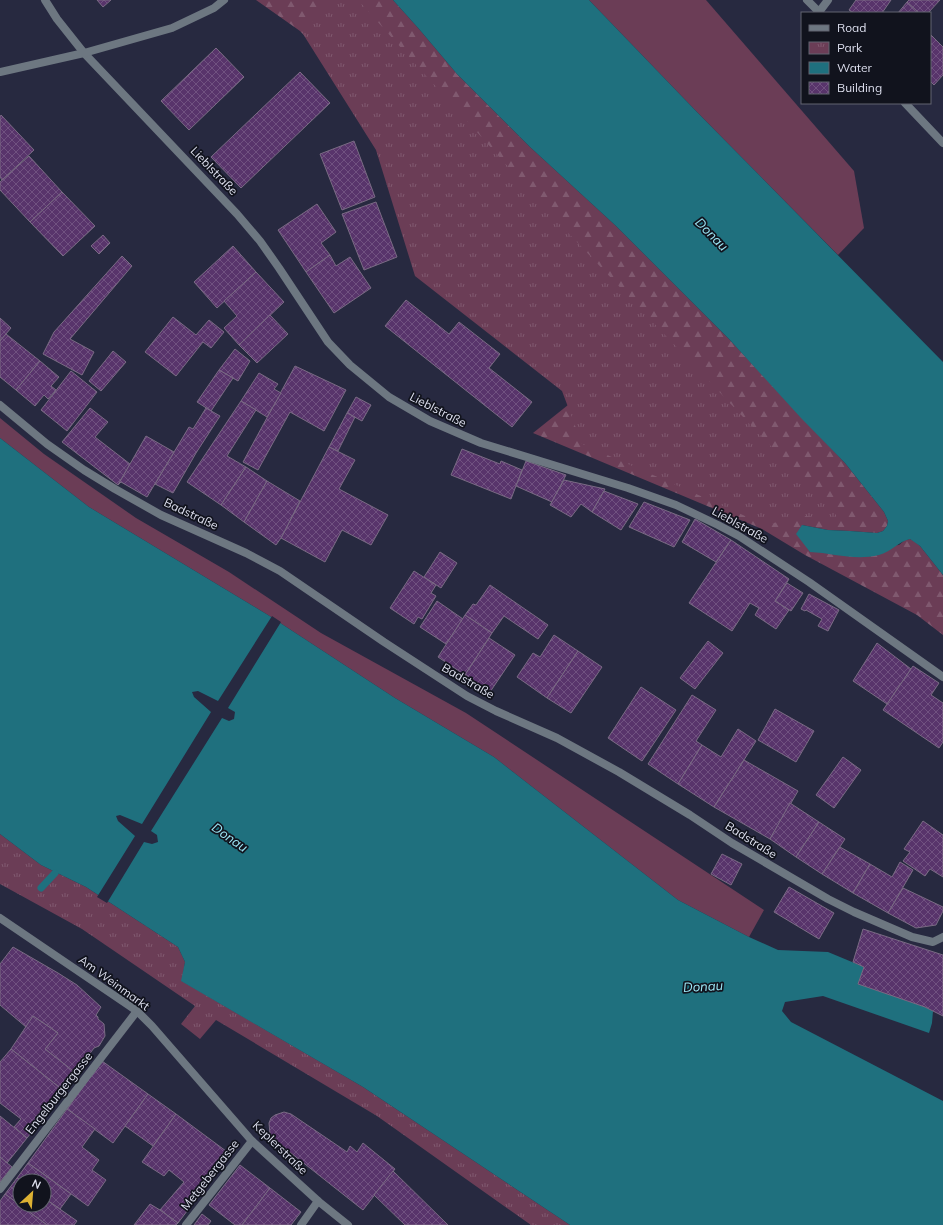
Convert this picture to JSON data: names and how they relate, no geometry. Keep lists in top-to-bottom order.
{
  "streets": {
    "street": [
      "Lieblstraße",
      "Badstraße",
      "Am Weinmarkt",
      "Engelburgergasse",
      "Keplerstraße",
      "Metgebergasse"
    ]
  },
  "crossings": [
    ["Am Weinmarkt", "Engelburgergasse"],
    ["Am Weinmarkt", "Keplerstraße"],
    ["Keplerstraße", "Metgebergasse"]
  ],
  "water": ["Donau"],
  "legend": [
    "Road",
    "Park",
    "Water",
    "Building"
  ],
  "north": "top right"
}
